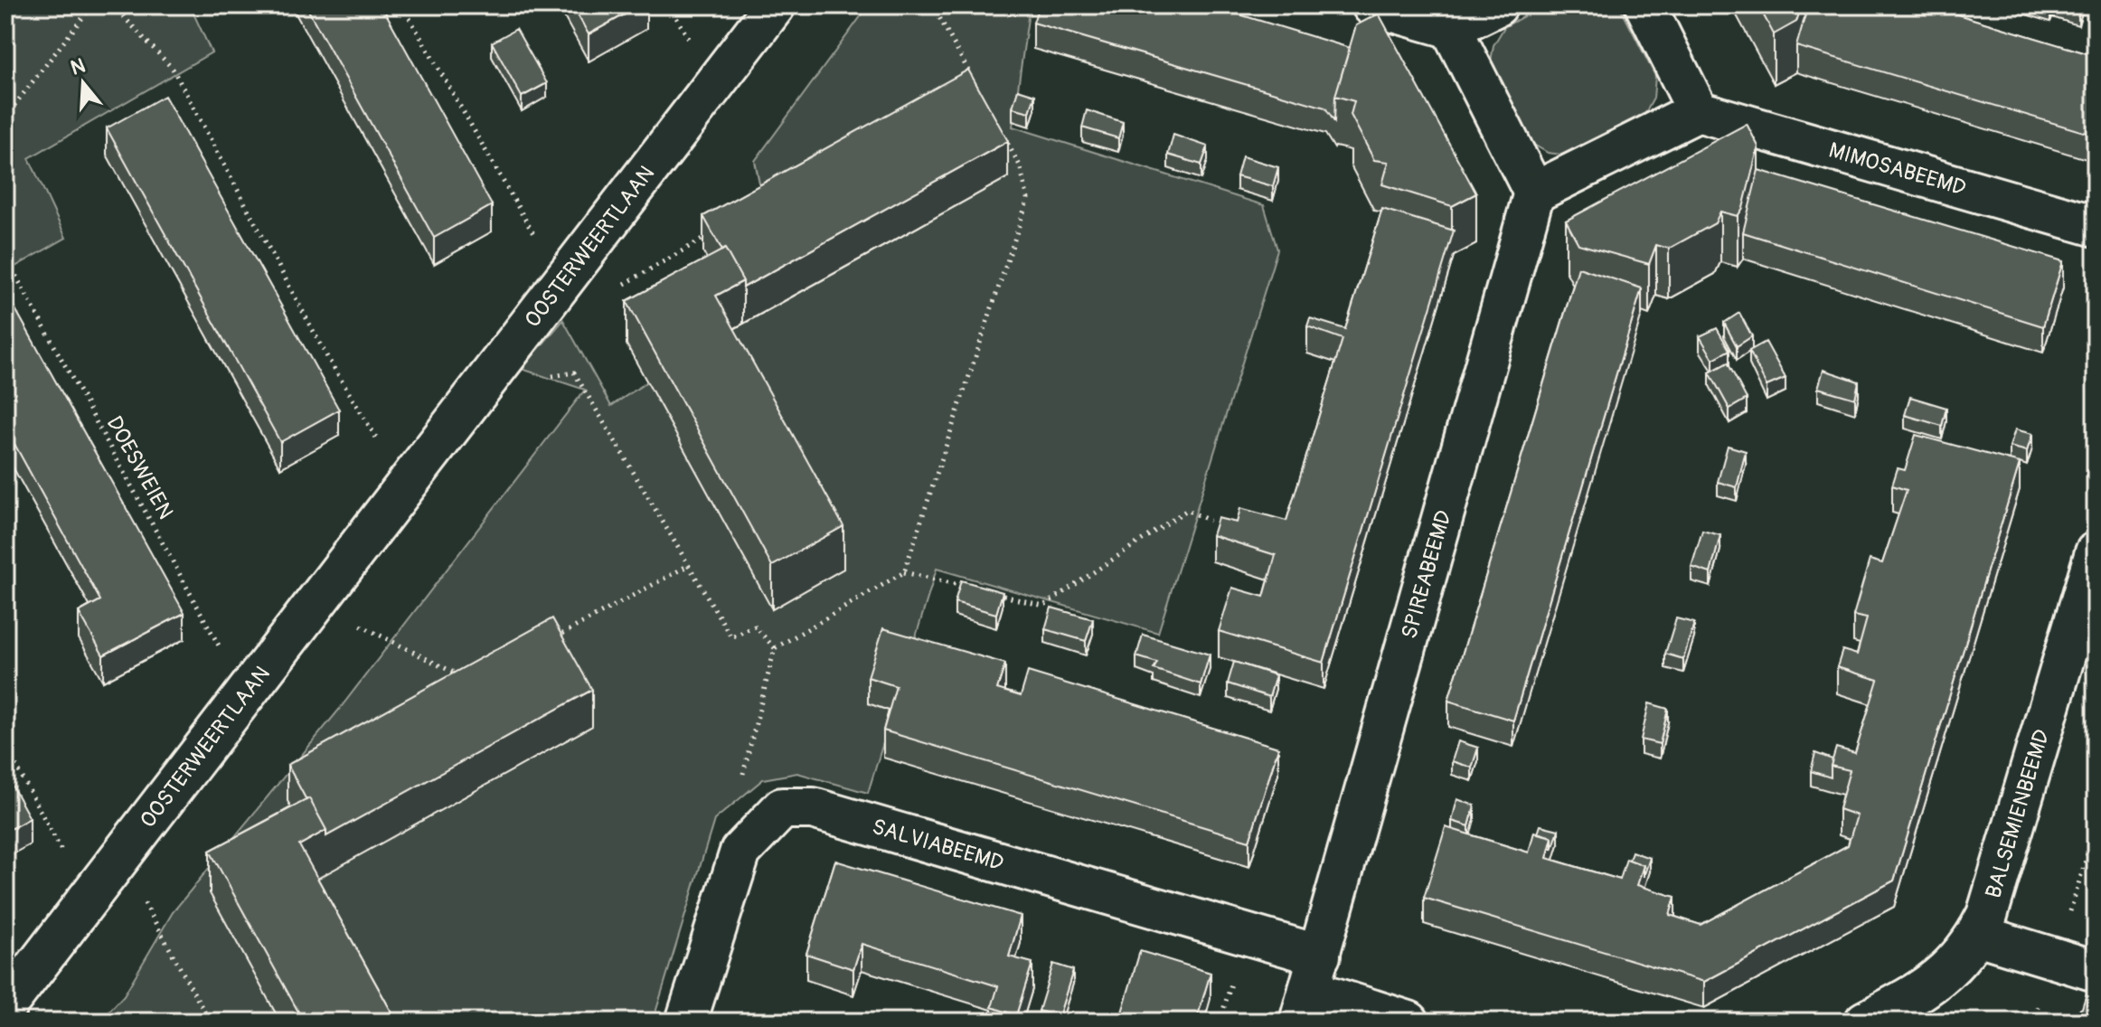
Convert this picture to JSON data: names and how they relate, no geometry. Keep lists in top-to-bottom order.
{
  "streets": {
    "street": [
      "MIMOSABEEMD",
      "OOSTERWEERTLAAN",
      "SPIREABEEMD",
      "BALSEMIENBEEMD",
      "SALVIABEEMD"
    ],
    "path": ["DOESWEIEN"]
  },
  "crossings": [
    ["OOSTERWEERTLAAN", "DOESWEIEN"],
    ["SPIREABEEMD", "SALVIABEEMD"]
  ],
  "north": "top"
}
